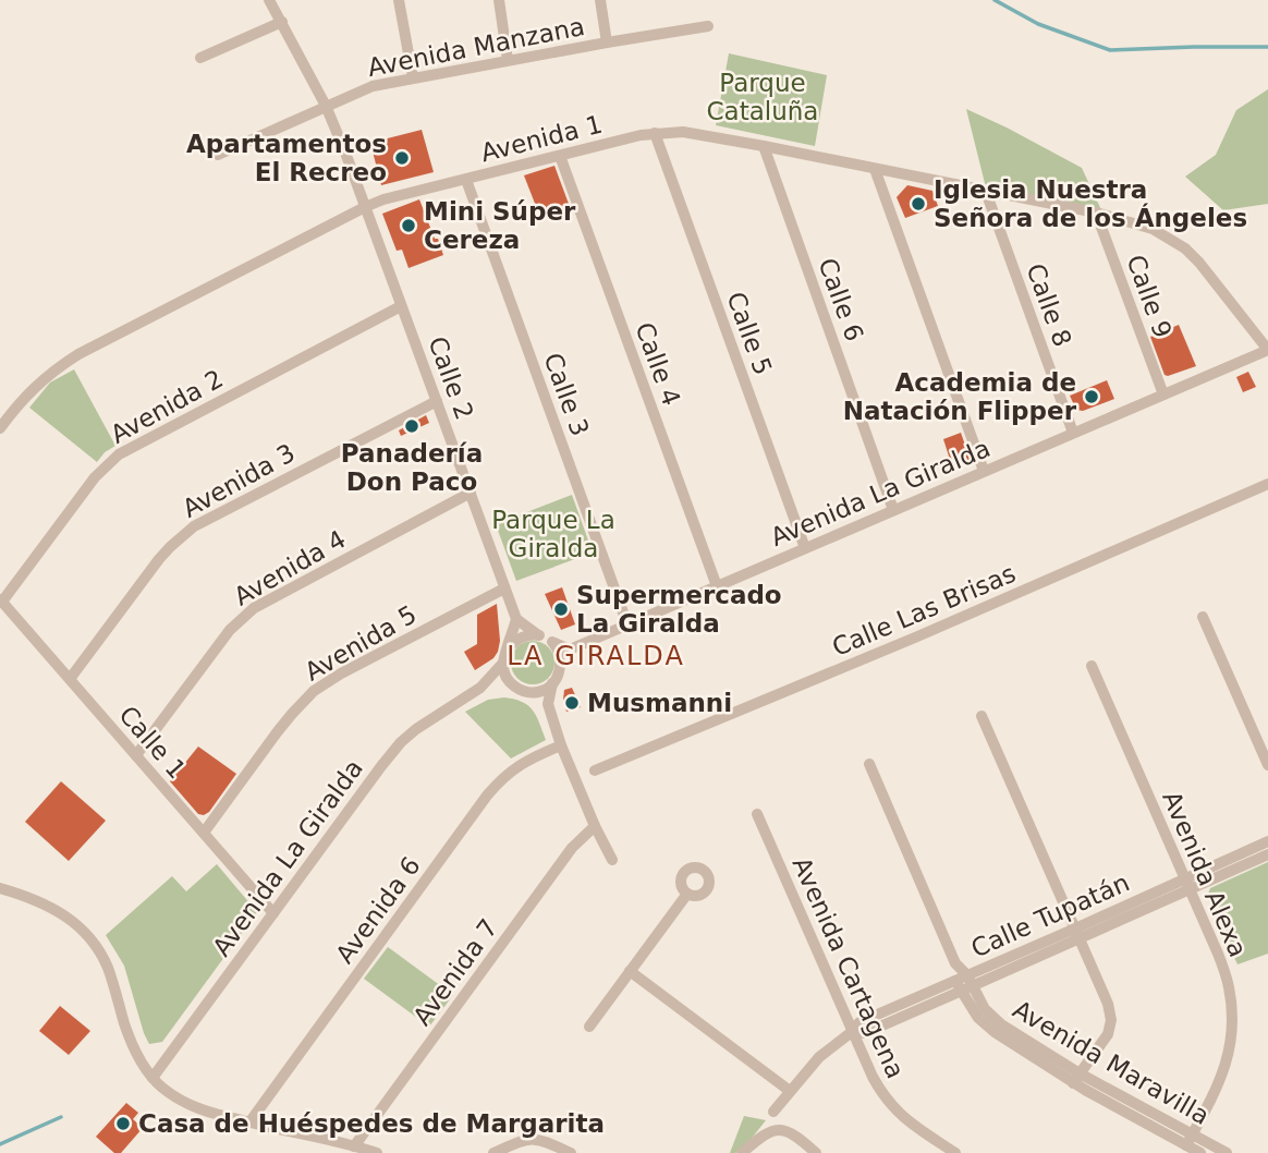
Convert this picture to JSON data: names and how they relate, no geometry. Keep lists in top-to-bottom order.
{
  "streets": {
    "street": [
      "Avenida Manzana",
      "Avenida 1",
      "Calle 9",
      "Calle 6",
      "Calle 8",
      "Calle 5",
      "Calle 4",
      "Calle 2",
      "Calle 3",
      "Avenida 2",
      "Avenida 3",
      "Avenida La Giralda",
      "Avenida 4",
      "Calle Las Brisas",
      "Avenida 5",
      "Calle 1",
      "Avenida Alexa",
      "Avenida 6",
      "Calle Tupatán",
      "Avenida Cartagena",
      "Avenida 7",
      "Avenida Maravilla"
    ]
  },
  "crossings": [
    ["Avenida Manzana", "Calle 2"],
    ["Avenida 1", "Calle 9"],
    ["Avenida 1", "Calle 6"],
    ["Avenida 1", "Calle 8"],
    ["Avenida 1", "Calle 5"],
    ["Avenida 1", "Calle 4"],
    ["Avenida 1", "Calle 2"],
    ["Avenida 1", "Calle 3"],
    ["Avenida 1", "Avenida La Giralda"],
    ["Calle 9", "Avenida La Giralda"],
    ["Calle 6", "Avenida La Giralda"],
    ["Calle 8", "Avenida La Giralda"],
    ["Calle 5", "Avenida La Giralda"],
    ["Calle 4", "Avenida La Giralda"],
    ["Calle 2", "Avenida 2"],
    ["Calle 2", "Avenida 3"],
    ["Calle 2", "Avenida 4"],
    ["Calle 2", "Avenida 5"],
    ["Calle 3", "Avenida La Giralda"],
    ["Avenida 2", "Calle 1"],
    ["Avenida 3", "Calle 1"],
    ["Avenida La Giralda", "Calle 1"],
    ["Avenida 4", "Calle 1"],
    ["Avenida 5", "Calle 1"],
    ["Avenida Alexa", "Calle Tupatán"],
    ["Avenida Alexa", "Avenida Maravilla"],
    ["Calle Tupatán", "Avenida Cartagena"],
    ["Calle Tupatán", "Avenida Maravilla"]
  ],
  "districts": ["LA GIRALDA"],
  "parks": ["Parque Cataluña", "Parque La Giralda"],
  "places": [
    "Apartamentos El Recreo",
    "Iglesia Nuestra Señora de los Ángeles",
    "Mini Súper Cereza",
    "Academia de Natación Flipper",
    "Panadería Don Paco",
    "Supermercado La Giralda",
    "Musmanni",
    "Casa de Huéspedes de Margarita"
  ]
}
